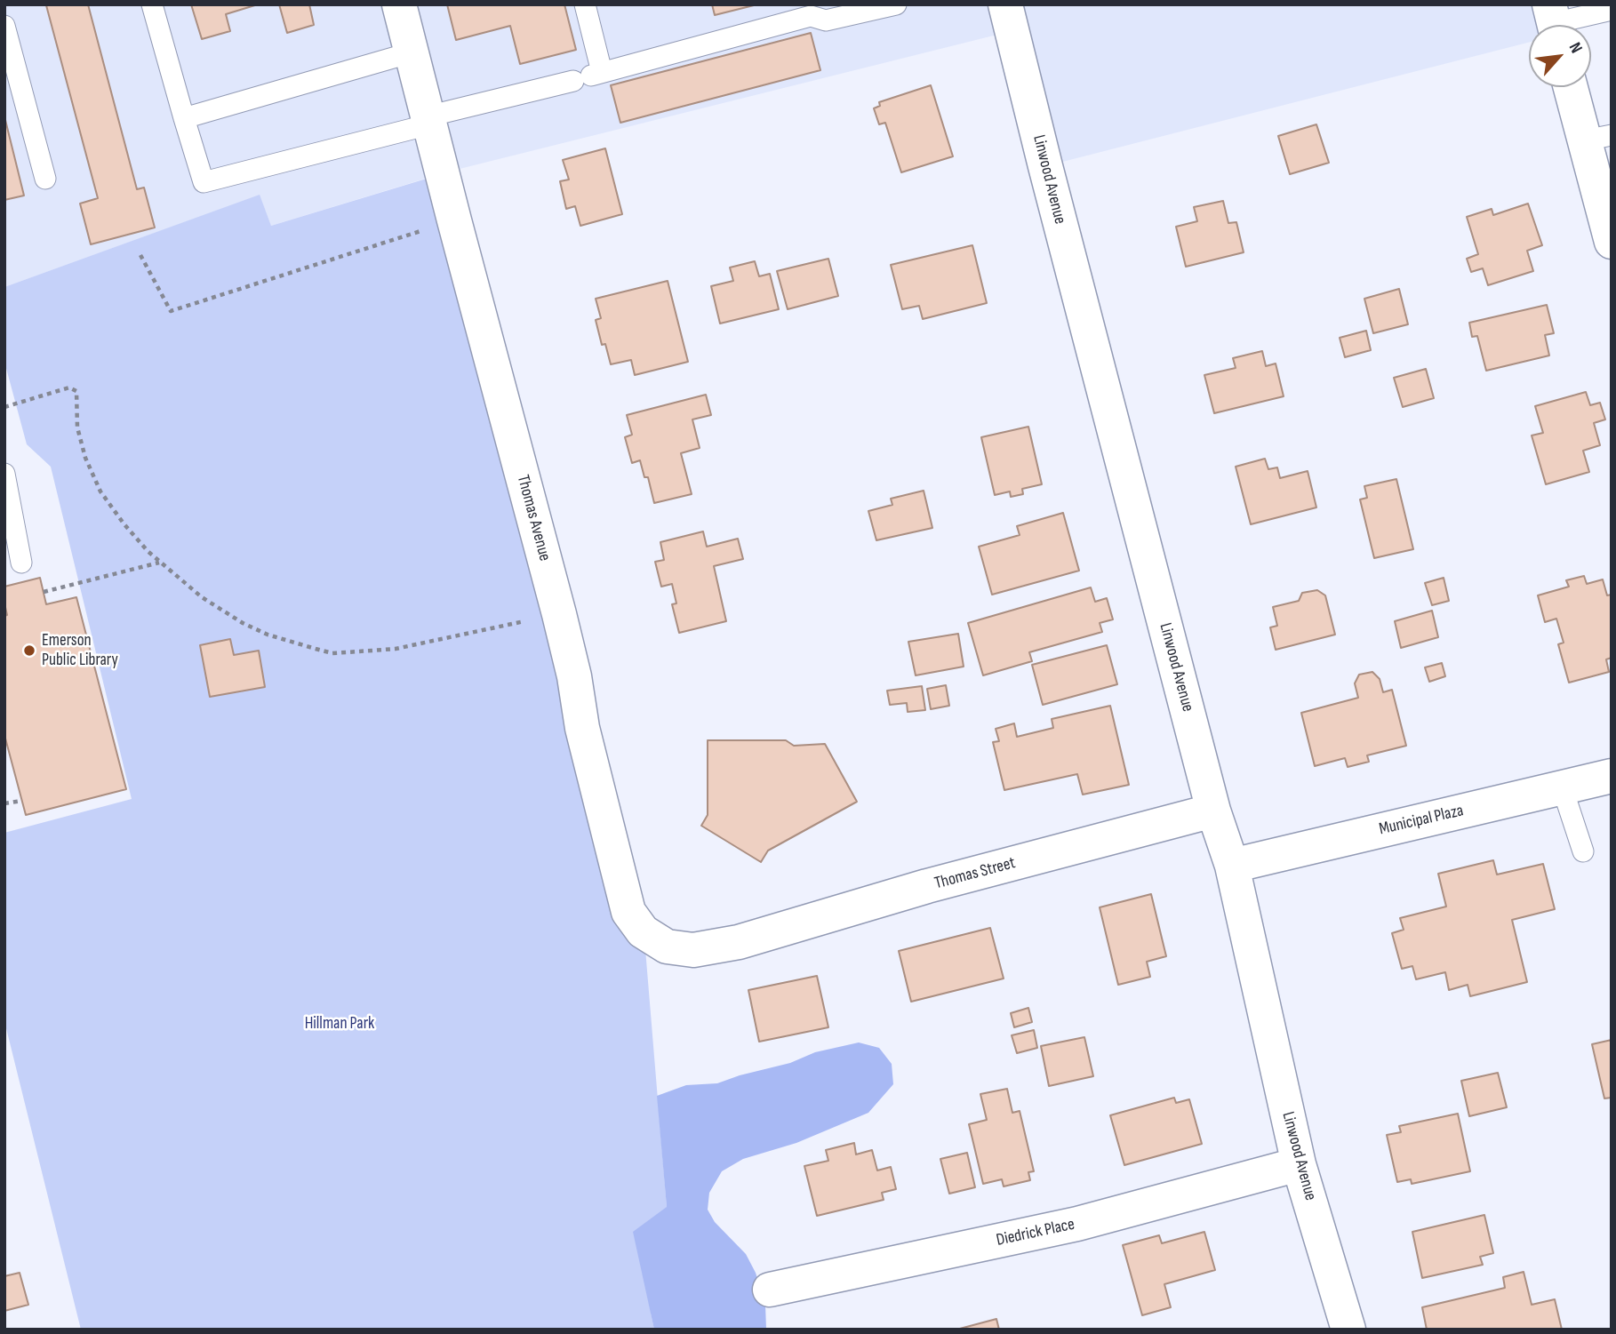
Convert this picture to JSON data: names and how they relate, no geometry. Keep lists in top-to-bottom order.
{
  "streets": {
    "street": [
      "Linwood Avenue",
      "Thomas Avenue",
      "Municipal Plaza",
      "Thomas Street",
      "Diedrick Place"
    ]
  },
  "crossings": [
    ["Linwood Avenue", "Municipal Plaza"],
    ["Linwood Avenue", "Thomas Street"],
    ["Linwood Avenue", "Diedrick Place"],
    ["Thomas Avenue", "Thomas Street"]
  ],
  "parks": ["Hillman Park"],
  "places": ["Emerson Public Library"],
  "north": "top right"
}
